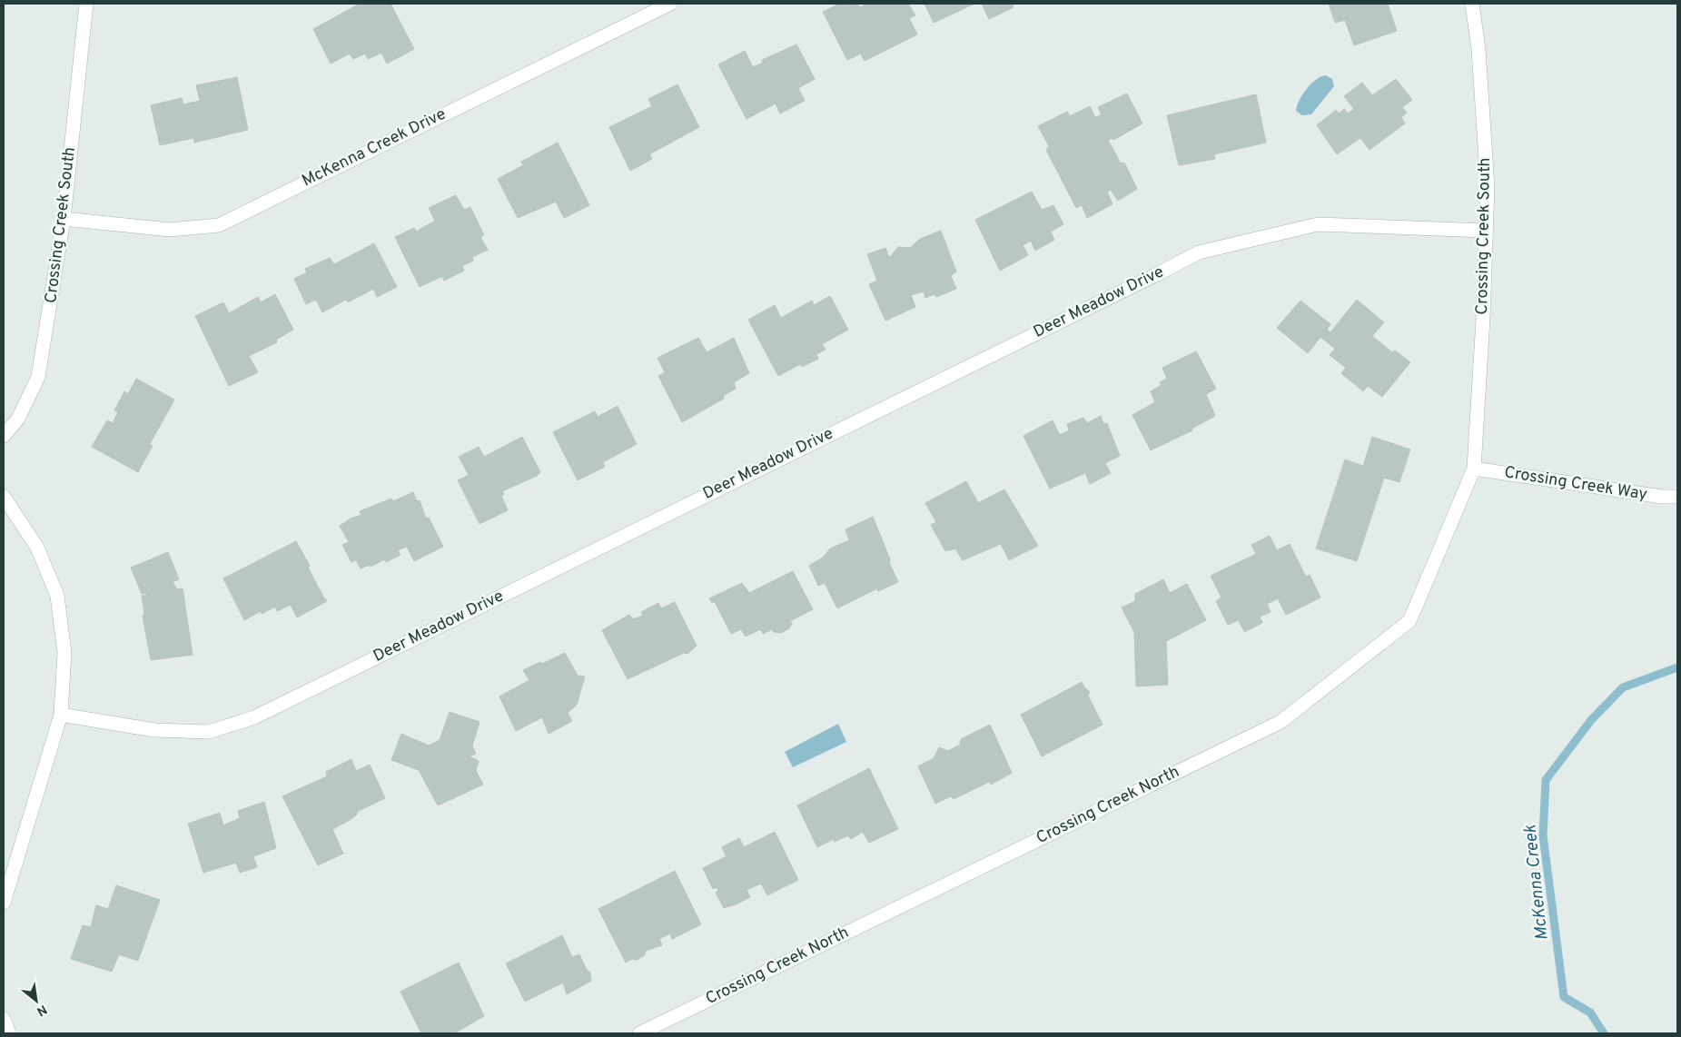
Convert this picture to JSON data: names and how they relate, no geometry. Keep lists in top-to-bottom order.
{
  "streets": {
    "street": [
      "McKenna Creek Drive",
      "Crossing Creek South",
      "Deer Meadow Drive",
      "Crossing Creek Way",
      "Crossing Creek North"
    ]
  },
  "crossings": [
    ["McKenna Creek Drive", "Crossing Creek South"],
    ["Crossing Creek South", "Deer Meadow Drive"],
    ["Crossing Creek South", "Crossing Creek Way"],
    ["Crossing Creek South", "Crossing Creek North"],
    ["Crossing Creek Way", "Crossing Creek North"]
  ],
  "water": ["McKenna Creek"],
  "north": "bottom right"
}
